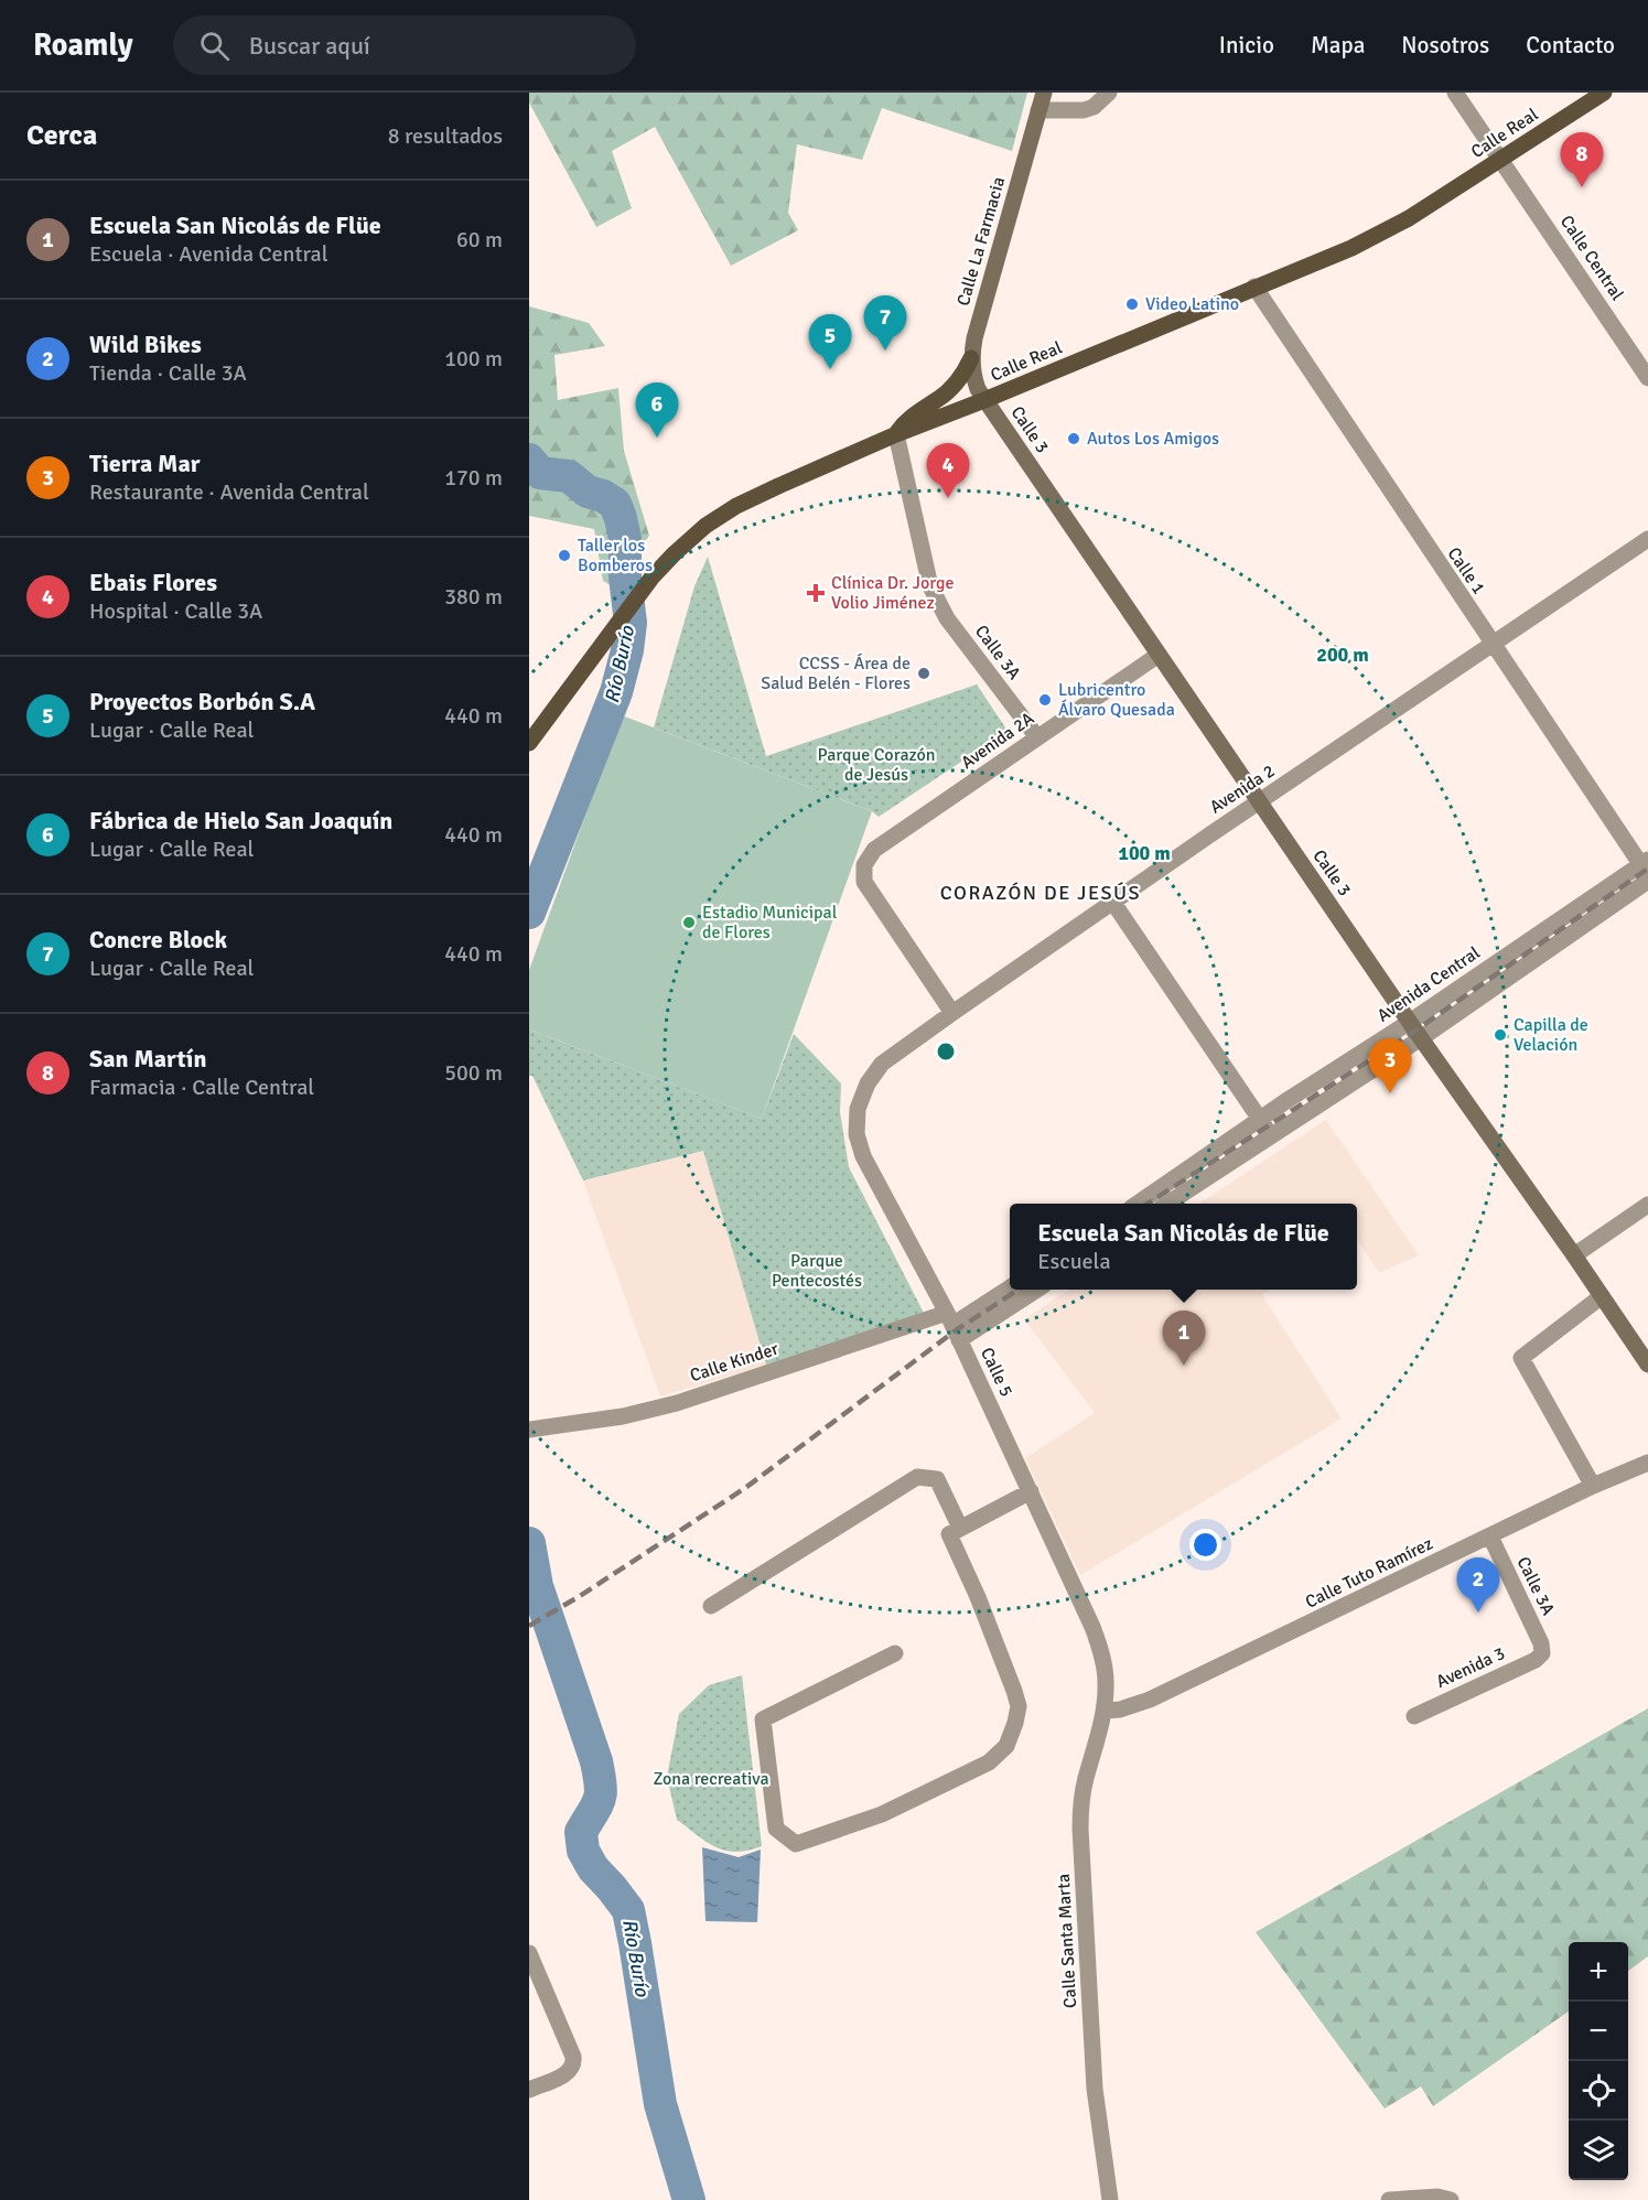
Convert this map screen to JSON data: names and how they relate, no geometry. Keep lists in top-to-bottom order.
{
  "streets": {
    "main road": ["Calle Real", "Calle La Farmacia", "Calle 3"],
    "street": [
      "Calle Central",
      "Calle 1",
      "Calle 3A",
      "Avenida 2A",
      "Avenida 2",
      "Avenida Central",
      "Calle Kinder",
      "Calle 5",
      "Calle Tuto Ramírez",
      "Avenida 3",
      "Calle Santa Marta"
    ]
  },
  "crossings": [
    ["Calle Real", "Calle La Farmacia"],
    ["Calle Real", "Calle Central"],
    ["Calle Real", "Calle 3"],
    ["Calle Real", "Calle 1"],
    ["Calle Real", "Calle 3A"],
    ["Calle La Farmacia", "Calle 3"],
    ["Calle 3", "Avenida 2A"],
    ["Calle 3", "Avenida 2"],
    ["Calle 3", "Avenida Central"],
    ["Calle 1", "Avenida 2"],
    ["Calle 1", "Avenida Central"],
    ["Calle 3A", "Avenida 2A"],
    ["Calle 3A", "Calle Tuto Ramírez"],
    ["Calle 3A", "Avenida 3"],
    ["Avenida 2A", "Avenida 2"],
    ["Avenida 2", "Calle 5"],
    ["Calle Kinder", "Calle 5"],
    ["Calle 5", "Calle Santa Marta"],
    ["Calle Tuto Ramírez", "Calle Santa Marta"]
  ],
  "districts": ["CORAZÓN DE JESÚS"],
  "water": ["Río Burío"],
  "parks": ["Parque Corazón de Jesús", "Parque Pentecostés", "Zona recreativa"],
  "places": {
    "other": [
      "Video Latino",
      "Autos Los Amigos",
      "Taller los Bomberos",
      "CCSS - Área de Salud Belén - Flores",
      "Lubricentro Álvaro Quesada",
      "Estadio Municipal de Flores",
      "Capilla de Velación"
    ],
    "health": ["Clínica Dr. Jorge Volio Jiménez"]
  },
  "page": {
    "header": "Roamly",
    "search": "Buscar aquí",
    "nav": [
      "Inicio",
      "Mapa",
      "Nosotros",
      "Contacto"
    ],
    "heading": ["Cerca", "8 resultados"],
    "pins": [
      "8",
      "7",
      "5",
      "6",
      "4",
      "3",
      "1",
      "2"
    ],
    "list": [
      {
        "mark": "1",
        "name": "Escuela San Nicolás de Flüe",
        "note": "Escuela · Avenida Central",
        "value": "60 m"
      },
      {
        "mark": "2",
        "name": "Wild Bikes",
        "note": "Tienda · Calle 3A",
        "value": "100 m"
      },
      {
        "mark": "3",
        "name": "Tierra Mar",
        "note": "Restaurante · Avenida Central",
        "value": "170 m"
      },
      {
        "mark": "4",
        "name": "Ebais Flores",
        "note": "Hospital · Calle 3A",
        "value": "380 m"
      },
      {
        "mark": "5",
        "name": "Proyectos Borbón S.A",
        "note": "Lugar · Calle Real",
        "value": "440 m"
      },
      {
        "mark": "6",
        "name": "Fábrica de Hielo San Joaquín",
        "note": "Lugar · Calle Real",
        "value": "440 m"
      },
      {
        "mark": "7",
        "name": "Concre Block",
        "note": "Lugar · Calle Real",
        "value": "440 m"
      },
      {
        "mark": "8",
        "name": "San Martín",
        "note": "Farmacia · Calle Central",
        "value": "500 m"
      }
    ],
    "popup": ["Escuela San Nicolás de Flüe", "Escuela"],
    "map_buttons": ["+", "−"]
  },
  "rings": ["200 m", "100 m"]
}
